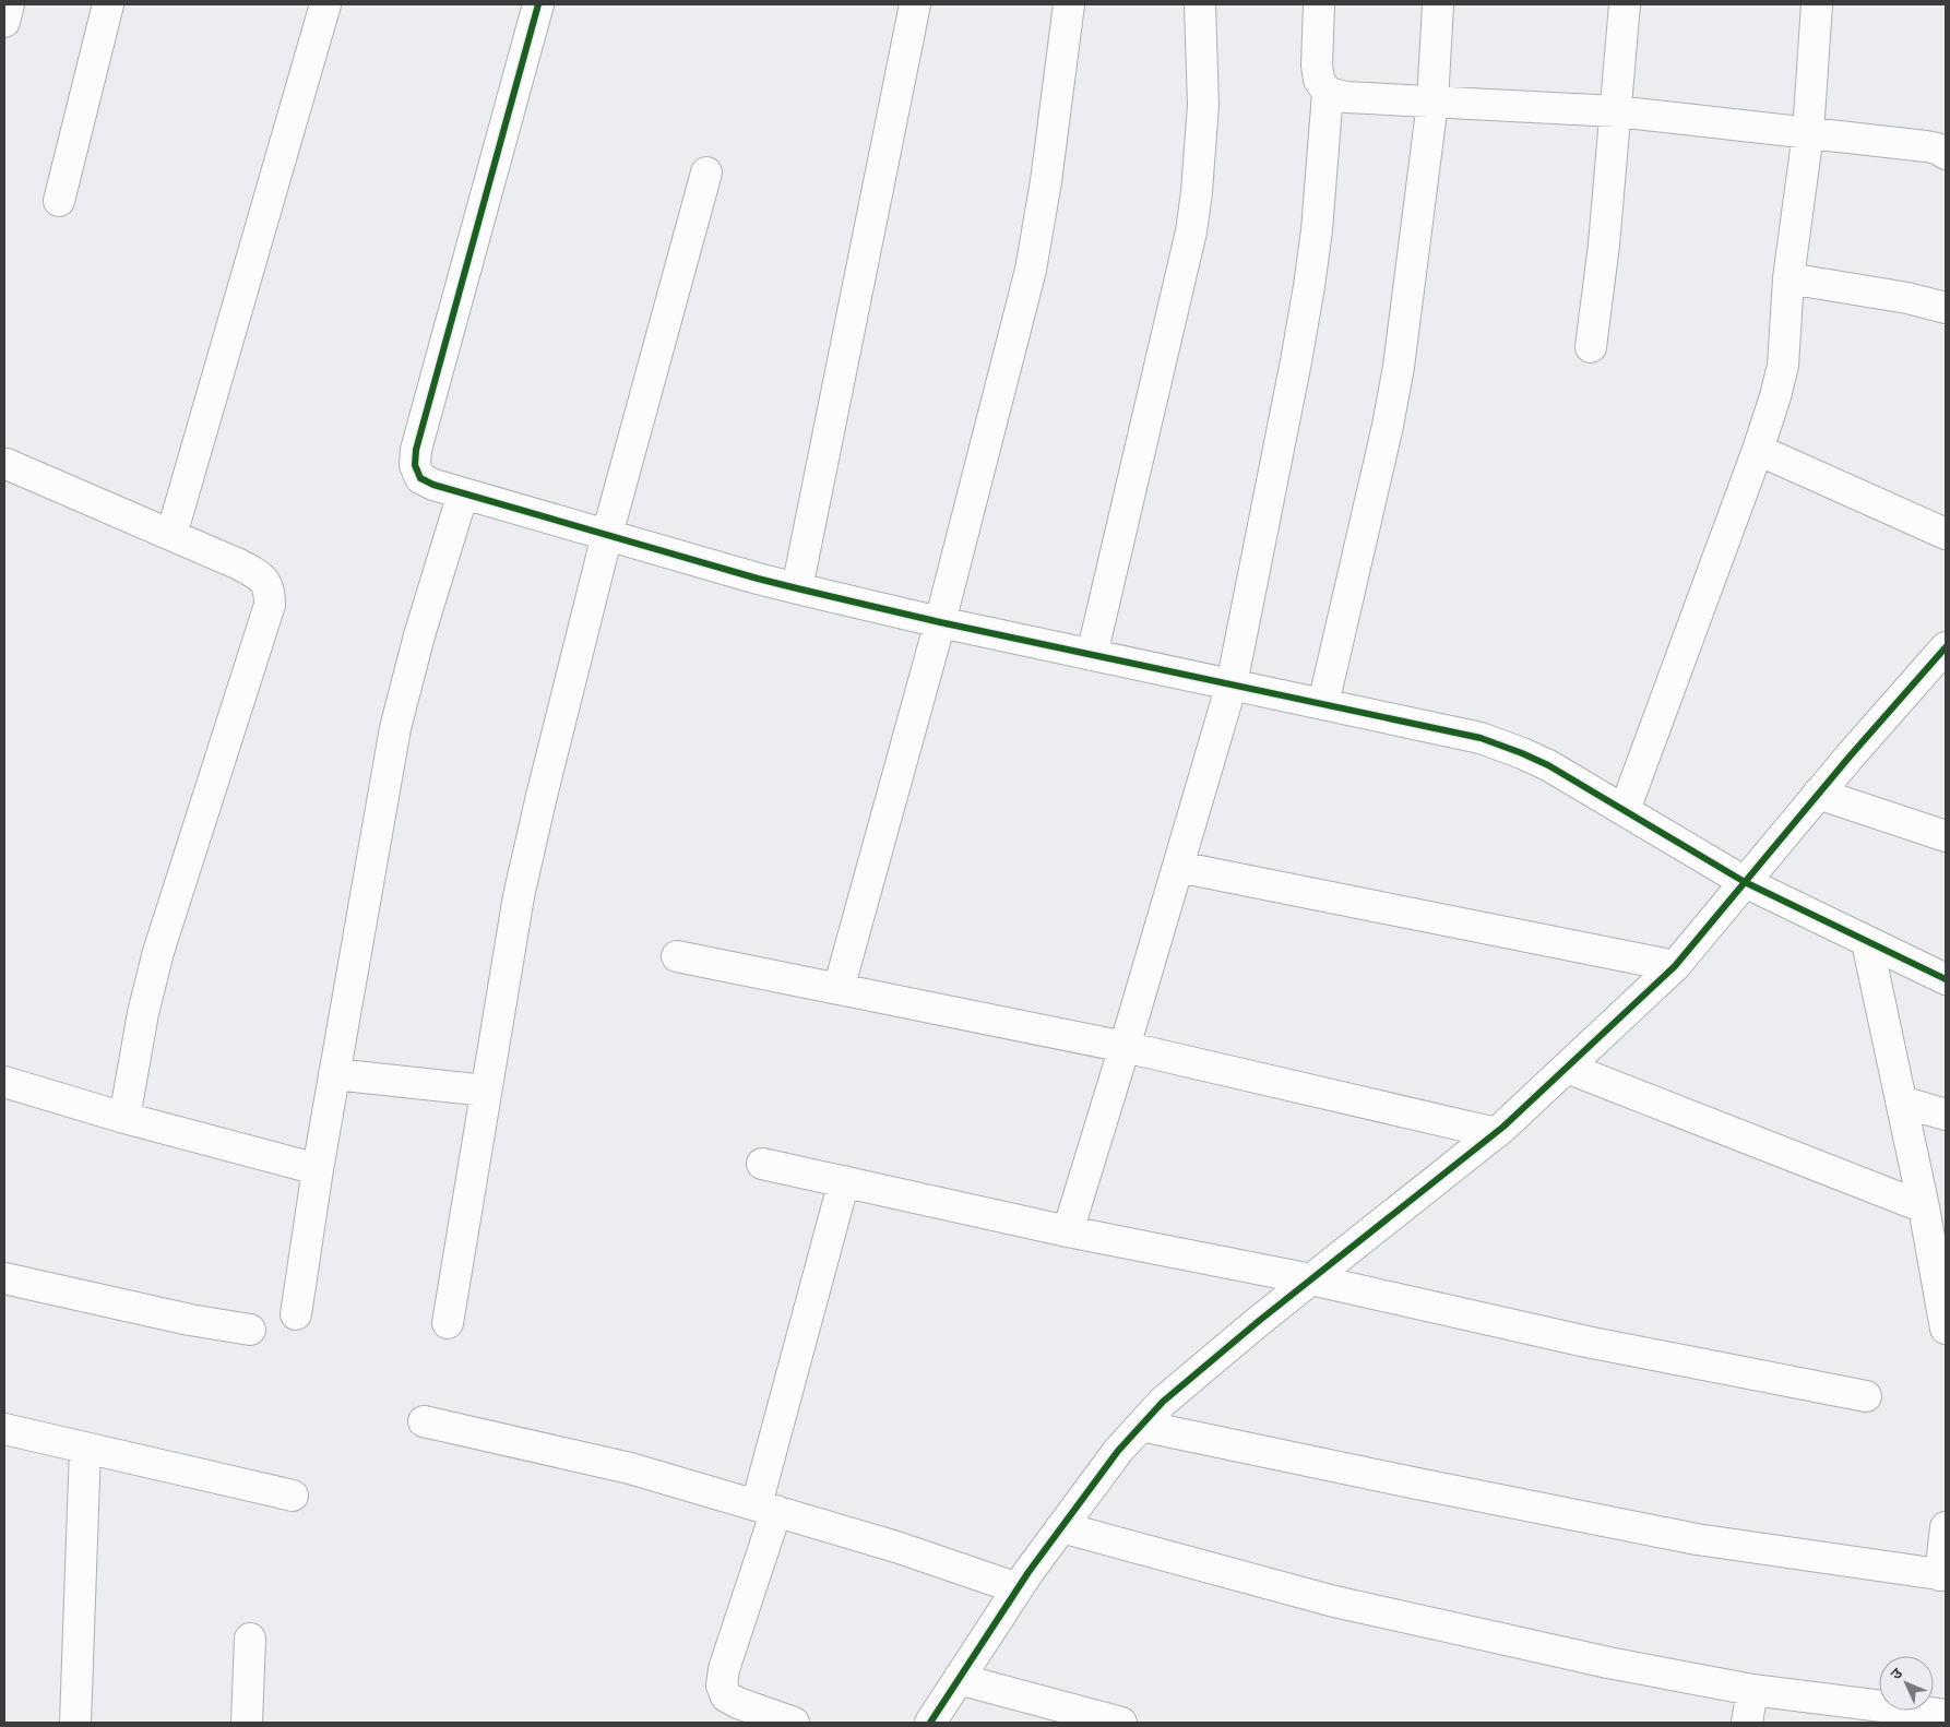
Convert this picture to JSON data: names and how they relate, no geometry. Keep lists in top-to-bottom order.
{
  "north": "top left"
}
